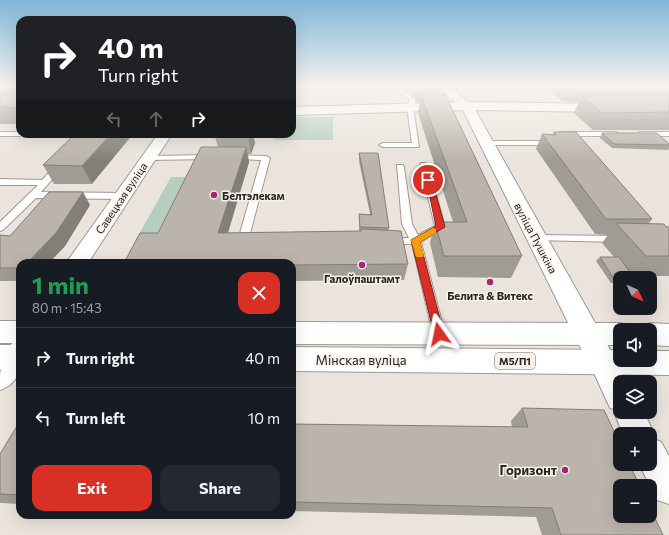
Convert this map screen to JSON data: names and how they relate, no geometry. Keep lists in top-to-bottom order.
{
  "streets": {
    "main road": [
      "Савецкая вуліца",
      "вуліца Пушкіна",
      "Мінская вуліца",
      "М5/П1"
    ]
  },
  "crossings": [
    ["вуліца Пушкіна", "Мінская вуліца"]
  ],
  "places": [
    "Белтэлекам",
    "Галоўпаштамт",
    "Белита & Витекс",
    "Горизонт"
  ],
  "north": "bottom right",
  "page": {
    "turn": ["40 m", "Turn right"],
    "heading": ["1 min", "80 m · 15:43"],
    "map_buttons": ["+", "−"],
    "list": [
      {
        "name": "Turn right",
        "value": "40 m"
      },
      {
        "name": "Turn left",
        "value": "10 m"
      }
    ],
    "buttons": ["Exit", "Share"]
  }
}
